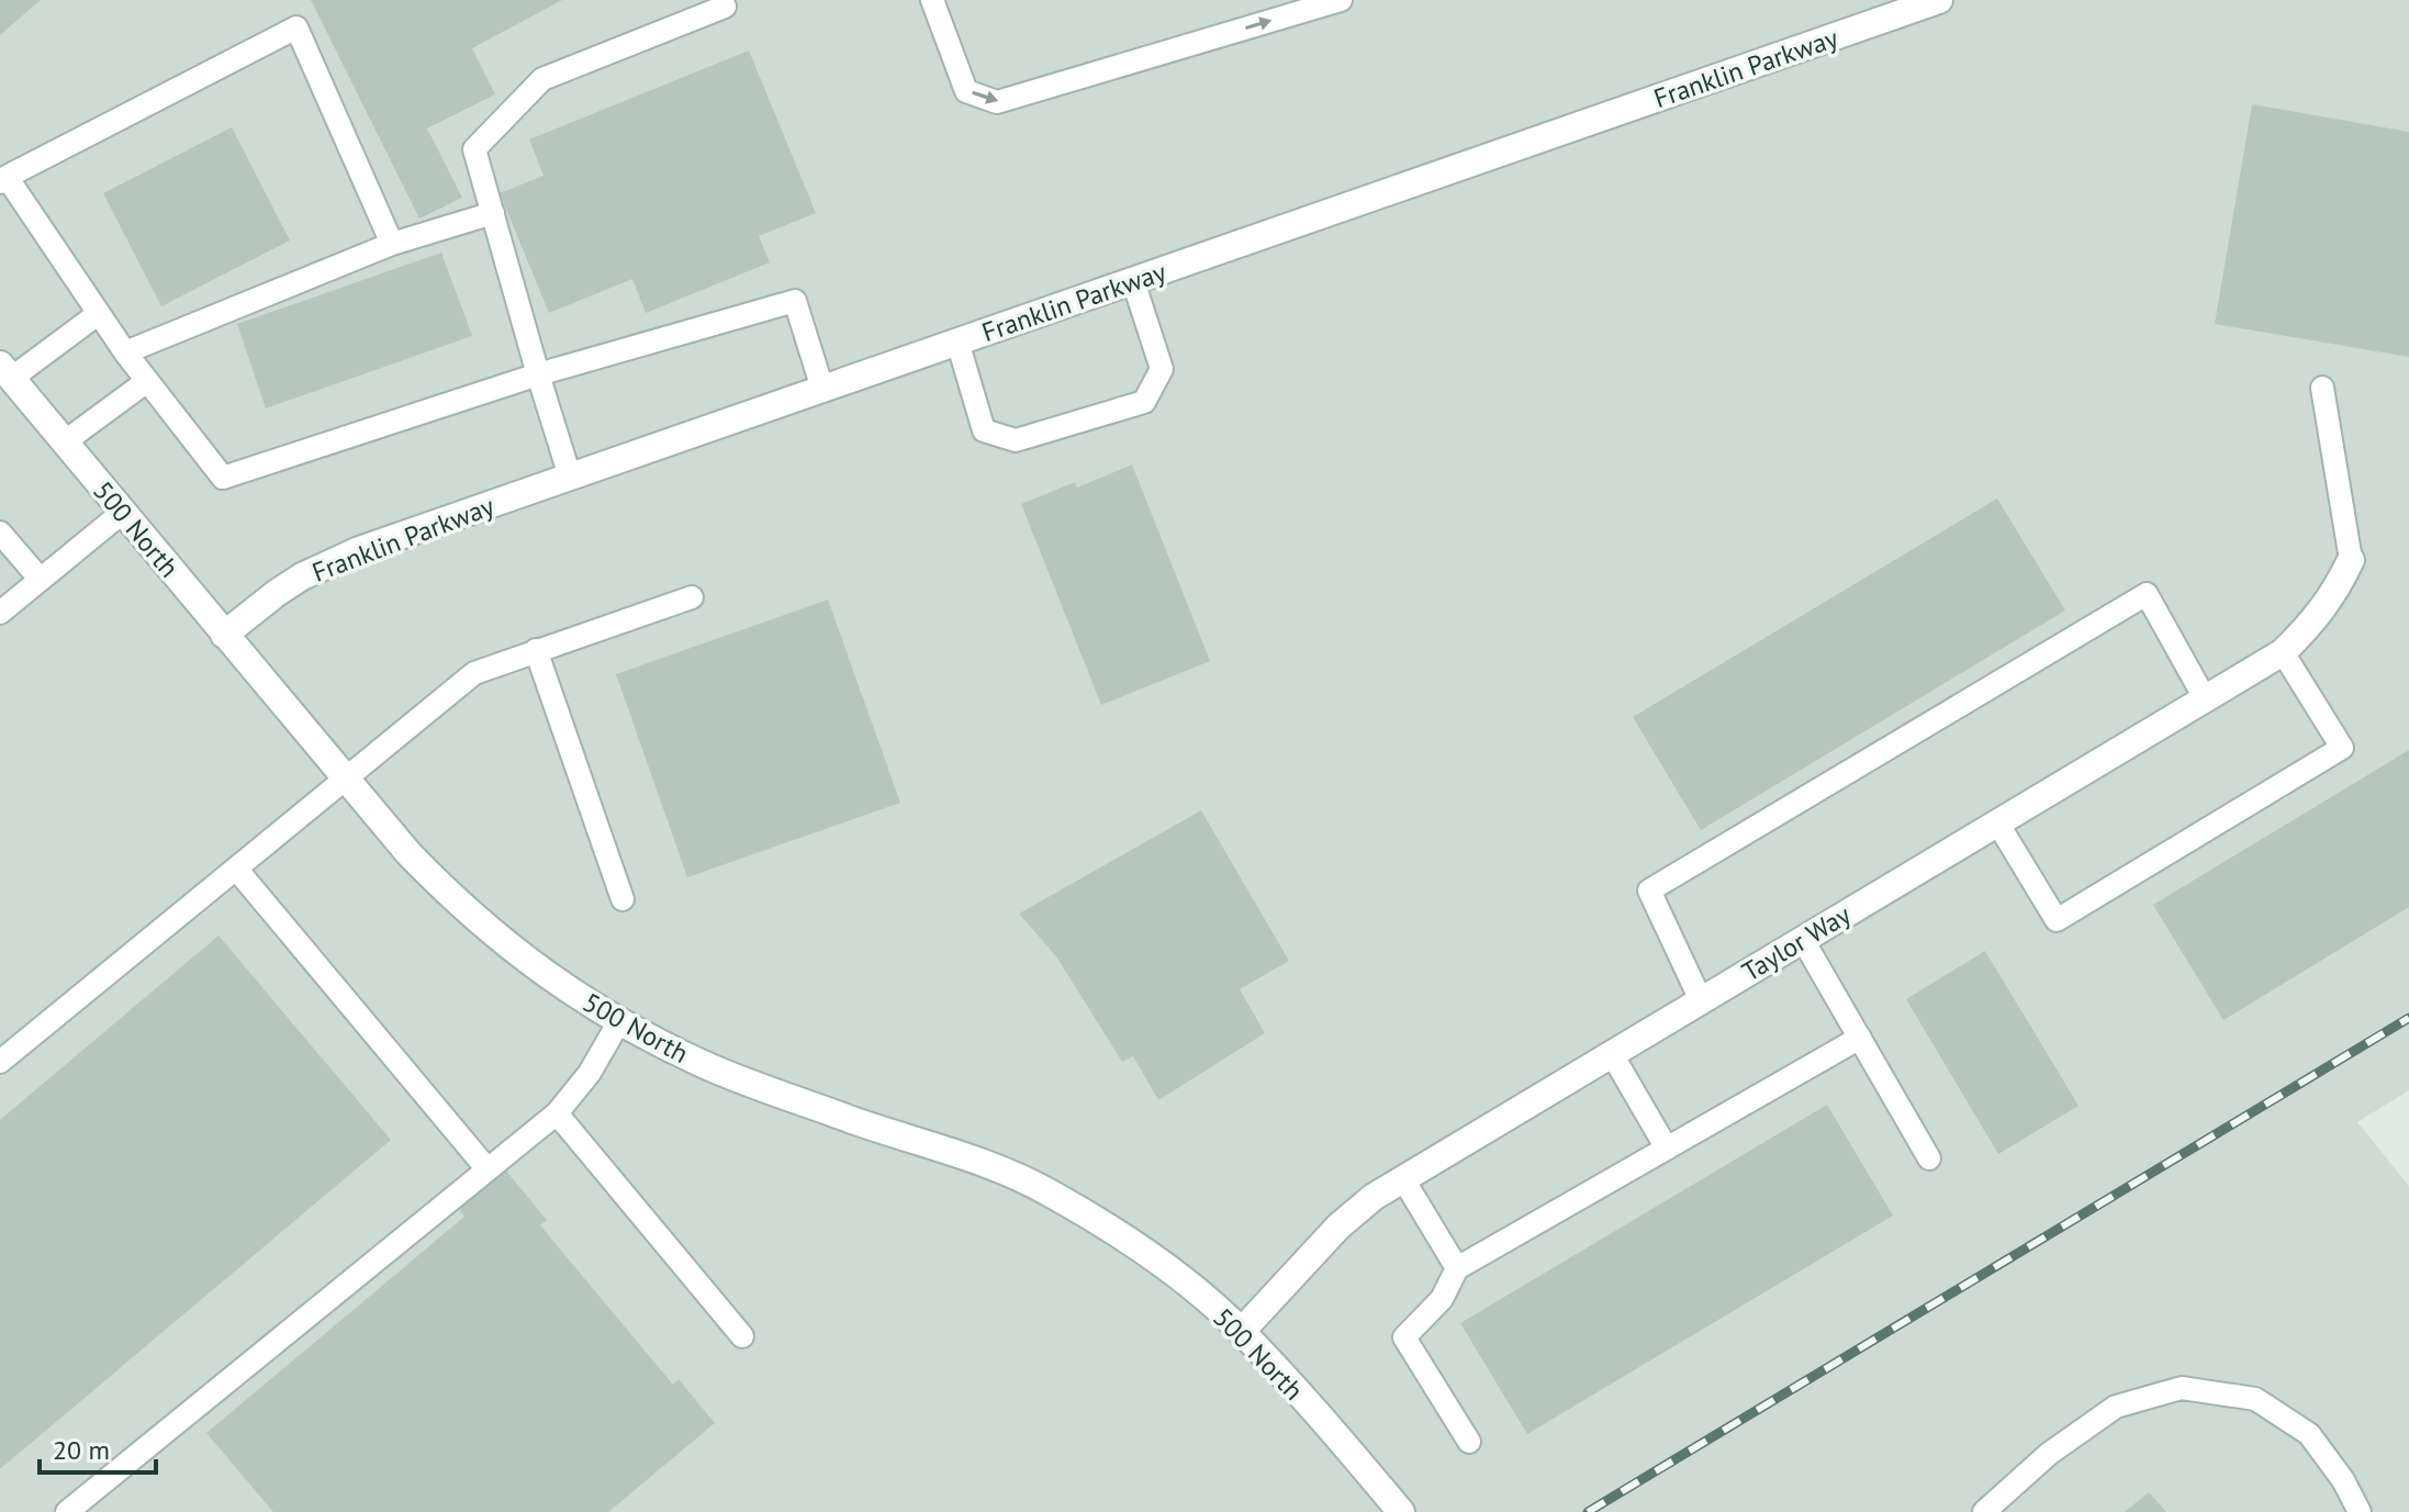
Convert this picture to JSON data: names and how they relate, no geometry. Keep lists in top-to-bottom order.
{
  "streets": {
    "street": ["Franklin Parkway", "500 North", "Taylor Way"]
  },
  "crossings": [
    ["Franklin Parkway", "500 North"],
    ["500 North", "Taylor Way"]
  ],
  "scale_bar": "20 m"
}
